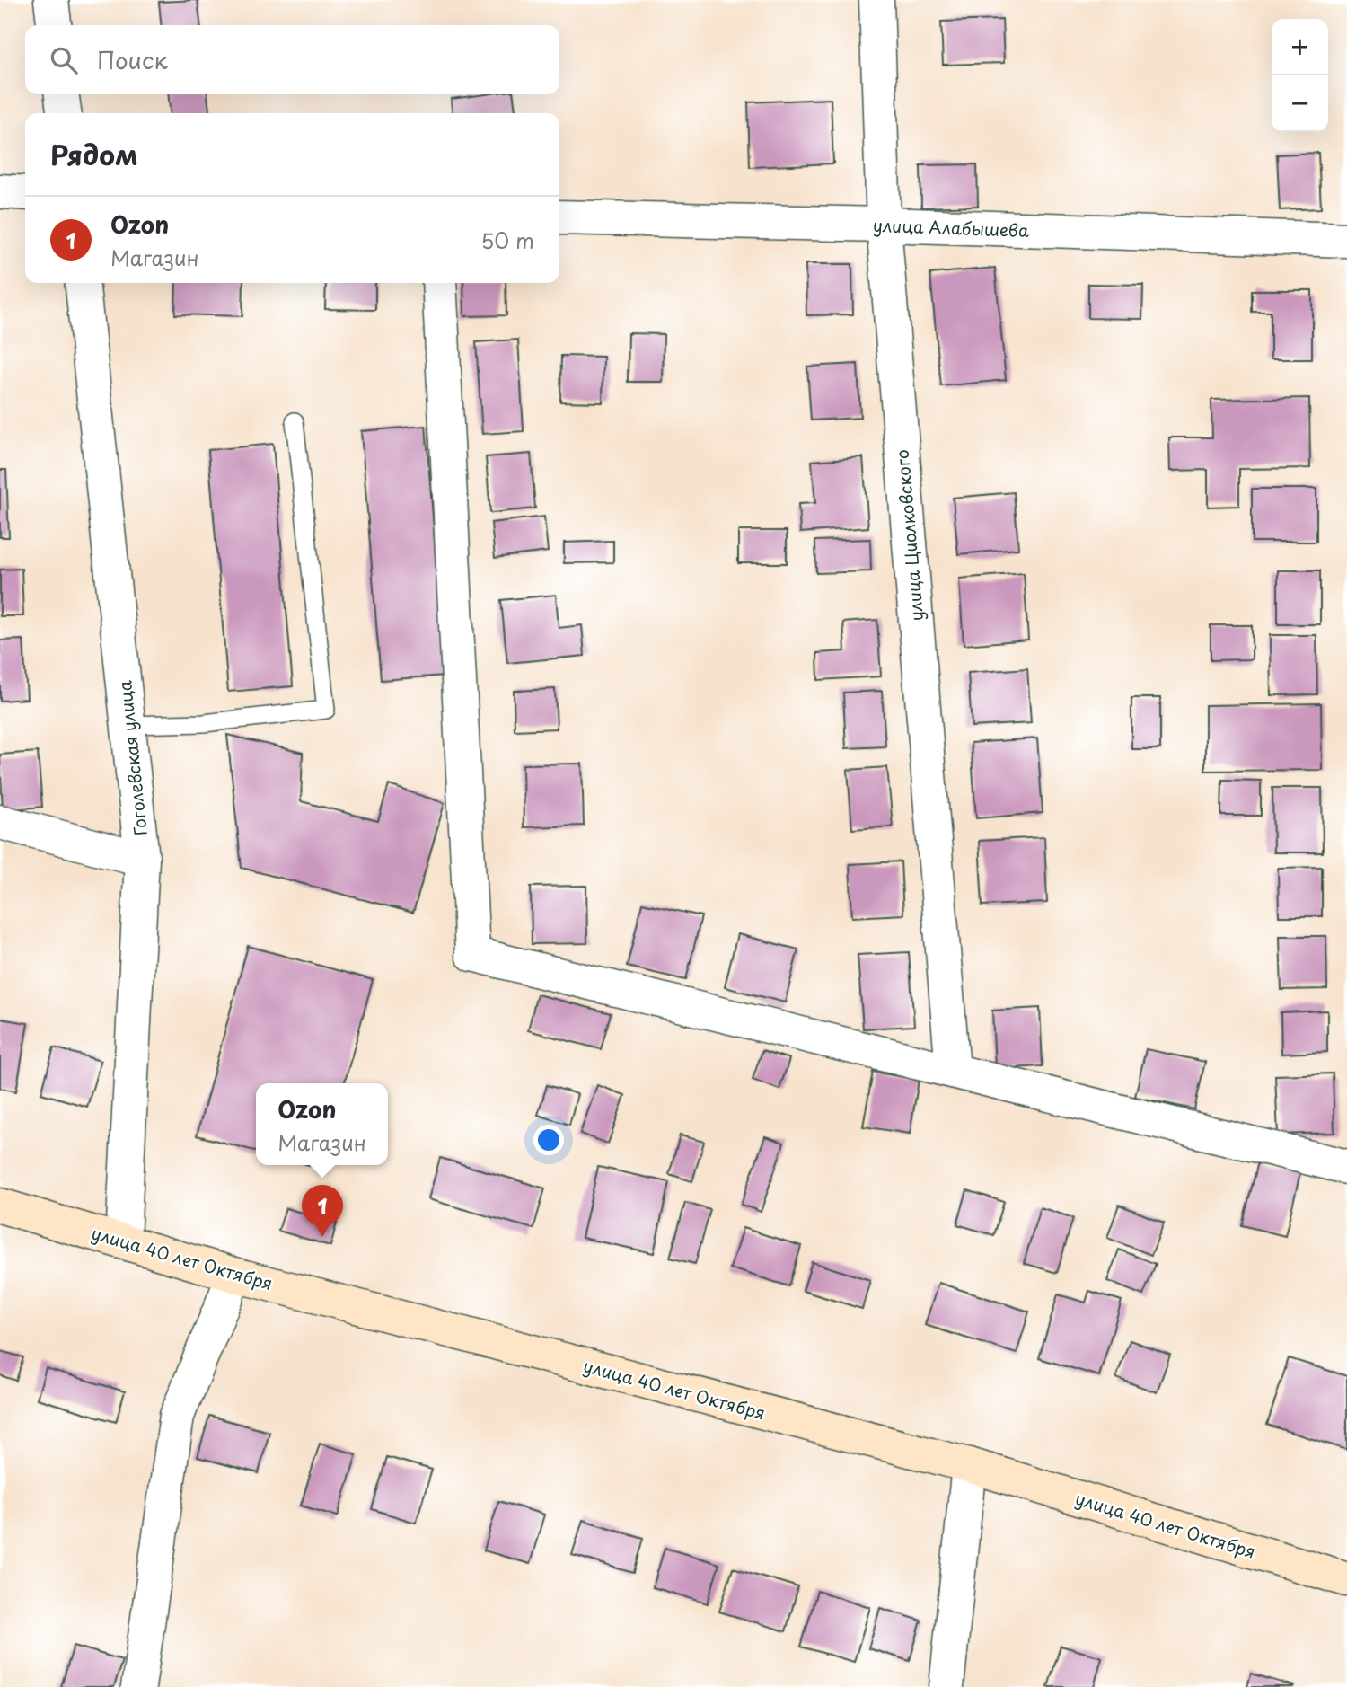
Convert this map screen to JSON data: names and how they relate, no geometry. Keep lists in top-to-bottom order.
{
  "streets": {
    "street": [
      "улица Алабышева",
      "улица Циолковского",
      "Гоголевская улица",
      "улица 40 лет Октября"
    ]
  },
  "crossings": [
    ["улица Алабышева", "улица Циолковского"],
    ["Гоголевская улица", "улица 40 лет Октября"]
  ],
  "page": {
    "map_buttons": ["+", "−"],
    "search": "Поиск",
    "heading": "Рядом",
    "list": [
      {
        "mark": "1",
        "name": "Ozon",
        "note": "Магазин",
        "value": "50 m"
      }
    ],
    "popup": ["Ozon", "Магазин"],
    "pins": "1"
  }
}
